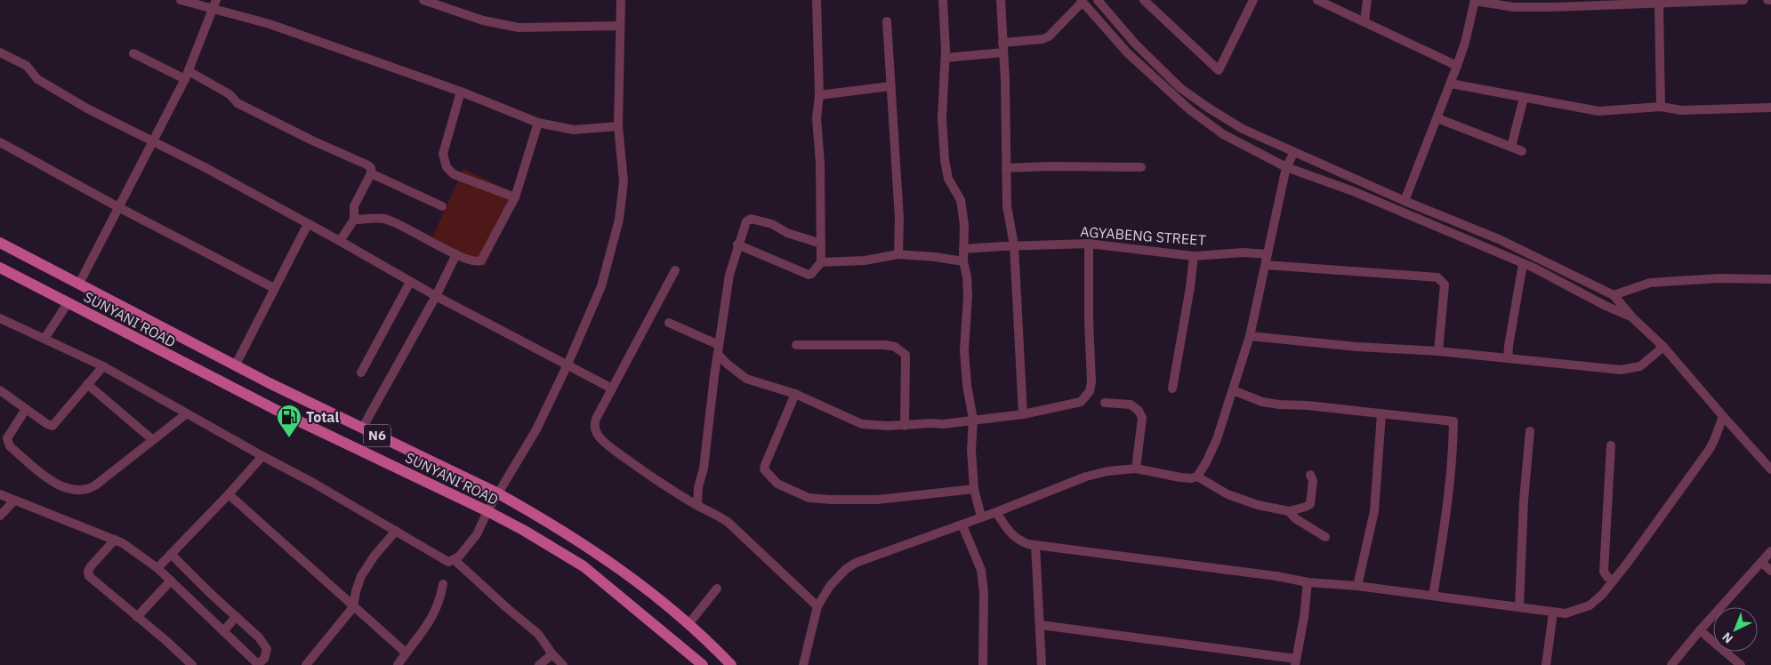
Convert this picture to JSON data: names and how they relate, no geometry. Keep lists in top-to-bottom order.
{
  "streets": {
    "main road": ["SUNYANI ROAD", "N6"],
    "street": ["AGYABENG STREET"]
  },
  "places": {
    "fuel station": ["Total"]
  },
  "north": "bottom left"
}
